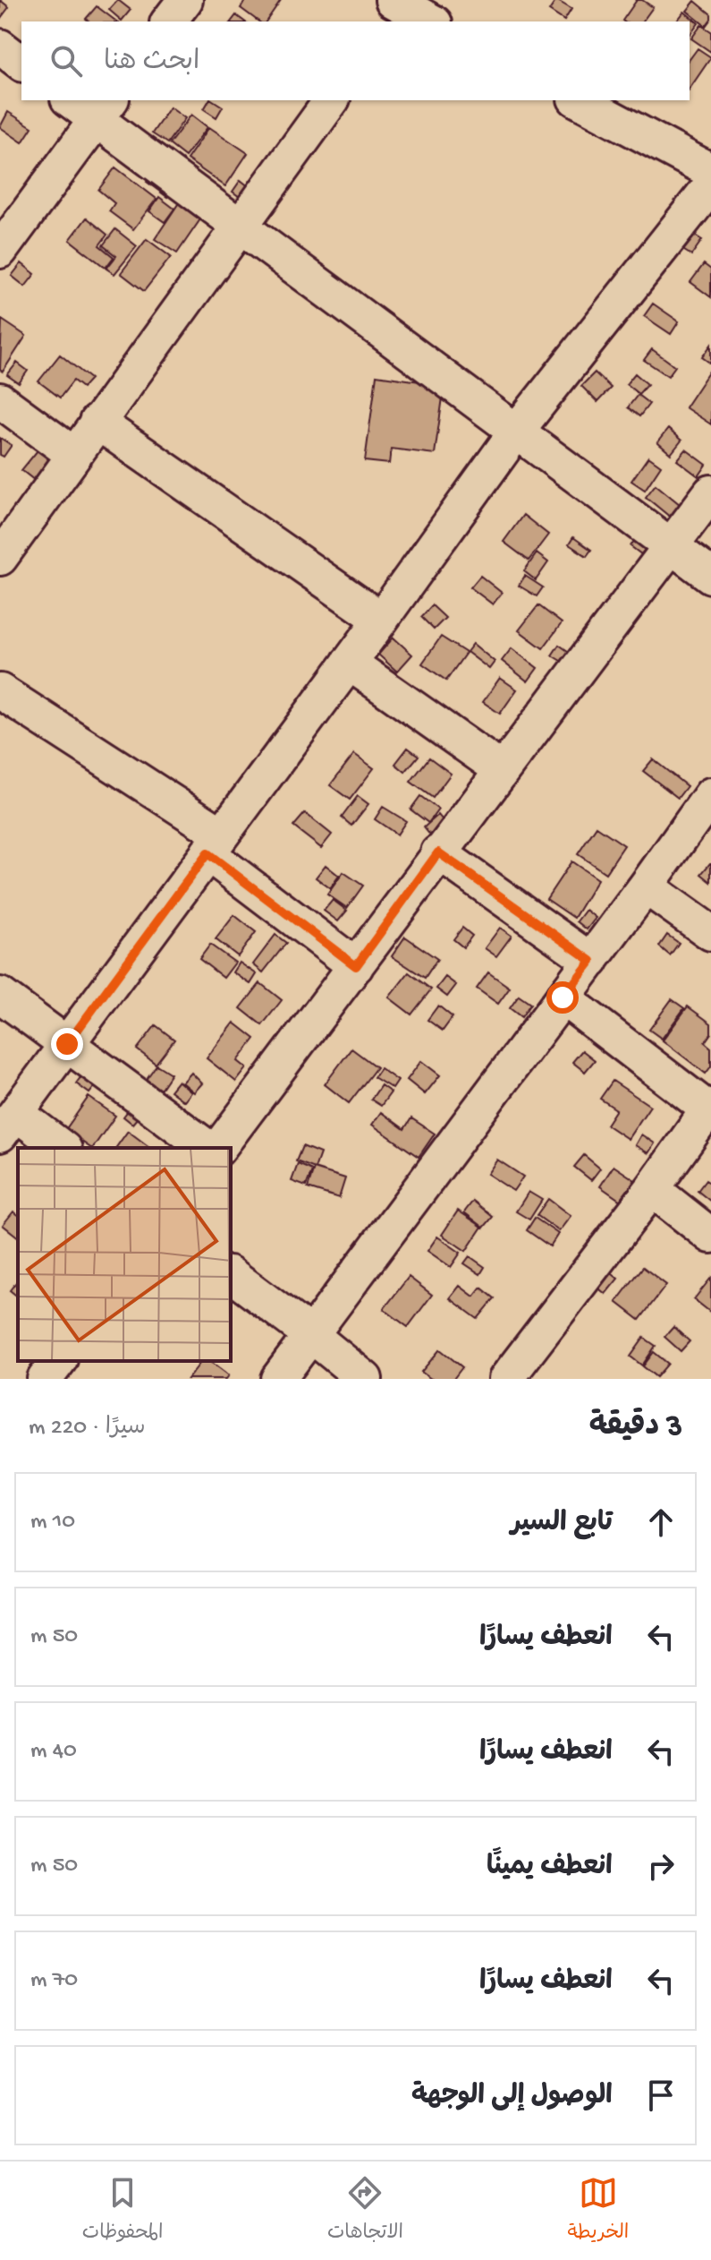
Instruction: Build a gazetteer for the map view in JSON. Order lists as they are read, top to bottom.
{
  "page": {
    "search": "ابحث هنا",
    "heading": ["3 دقيقة", "سيرًا · 220 m"],
    "list": [
      ["تابع السير", "10 m"],
      ["انعطف يسارًا", "50 m"],
      ["انعطف يسارًا", "40 m"],
      ["انعطف يمينًا", "50 m"],
      ["انعطف يسارًا", "70 m"],
      "الوصول إلى الوجهة"
    ],
    "nav": ["الخريطة", "الاتجاهات", "المحفوظات"]
  }
}
